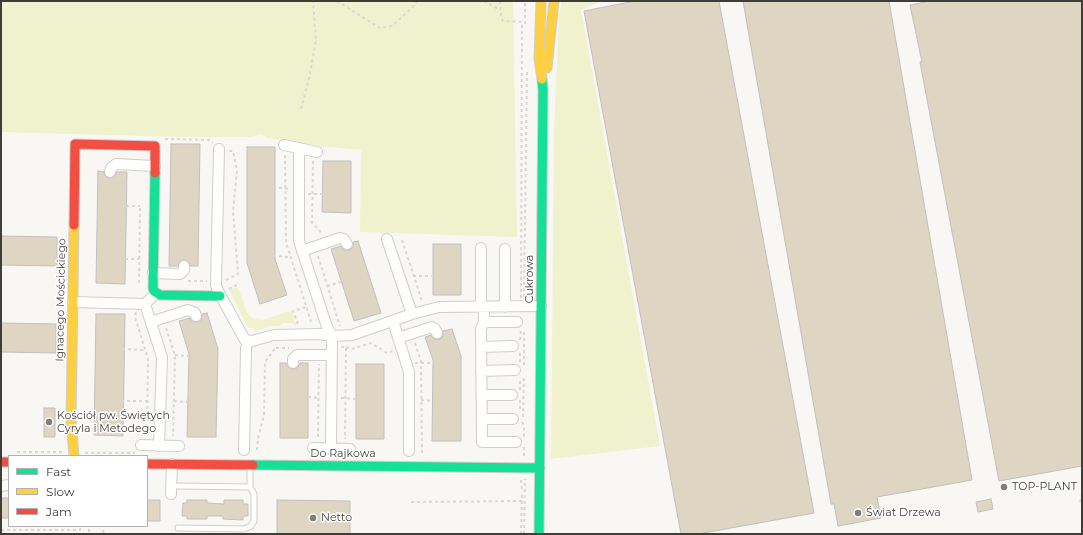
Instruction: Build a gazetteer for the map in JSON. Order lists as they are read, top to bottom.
{
  "streets": {
    "street": ["Cukrowa", "Ignacego Mościckiego", "Do Rajkowa"]
  },
  "crossings": [
    ["Cukrowa", "Do Rajkowa"]
  ],
  "places": [
    "Kościół pw. Świętych Cyryla i Metodego",
    "TOP-PLANT",
    "Świat Drzewa",
    "Netto"
  ],
  "legend": ["Fast", "Slow", "Jam"]
}
